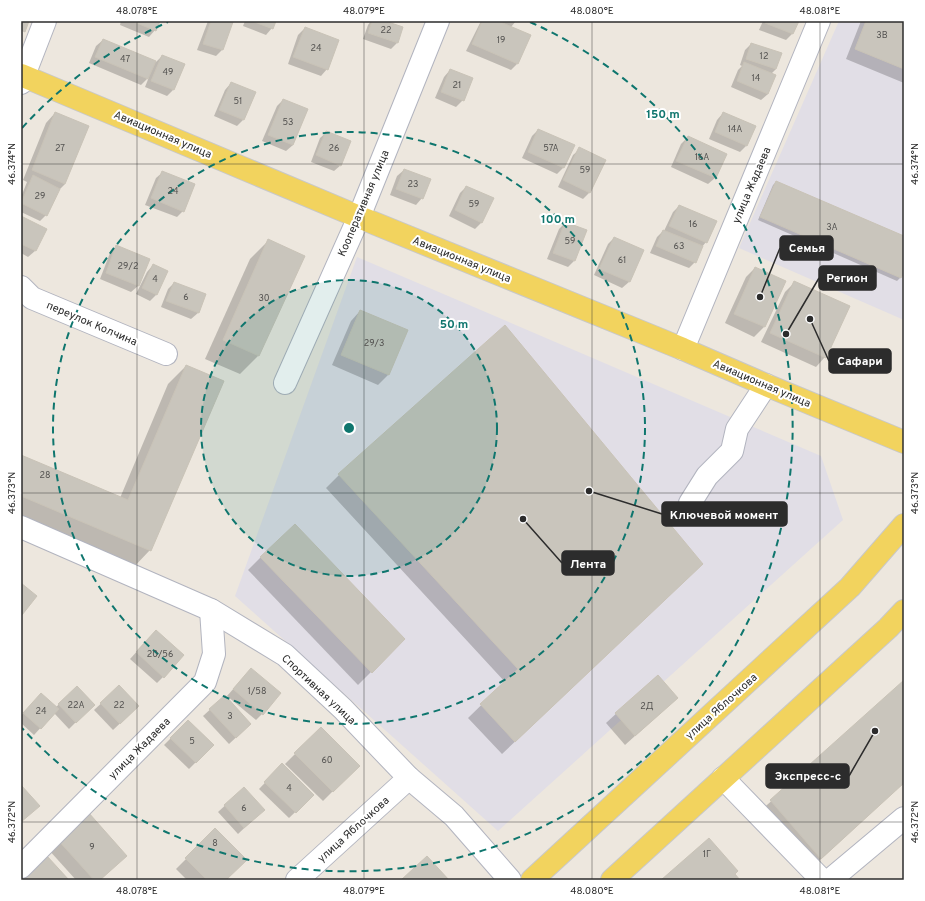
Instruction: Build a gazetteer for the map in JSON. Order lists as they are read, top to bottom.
{
  "streets": {
    "main road": ["Авиационная улица", "улица Яблочкова"],
    "street": [
      "улица Жадаева",
      "Кооперативная улица",
      "переулок Колчина",
      "Спортивная улица"
    ]
  },
  "crossings": [
    ["Авиационная улица", "улица Жадаева"],
    ["Авиационная улица", "Кооперативная улица"],
    ["улица Жадаева", "Спортивная улица"],
    ["Спортивная улица", "улица Яблочкова"]
  ],
  "places": [
    "Семья",
    "Сафари",
    "Регион",
    "Ключевой момент",
    "Лента",
    "Экспресс-с"
  ],
  "house_numbers": [
    "22",
    "3В",
    "19",
    "24",
    "12",
    "47",
    "49",
    "14",
    "21",
    "51",
    "53",
    "14А",
    "27",
    "26",
    "57А",
    "16А",
    "59",
    "23",
    "24",
    "29",
    "59",
    "16",
    "3А",
    "59",
    "63",
    "61",
    "29/2",
    "4",
    "6",
    "30",
    "29/3",
    "28",
    "20/56",
    "1/58",
    "22А",
    "22",
    "2Д",
    "24",
    "3",
    "5",
    "60",
    "4",
    "6",
    "8",
    "9",
    "1Г"
  ],
  "coordinates": [
    "48.078°E",
    "48.079°E",
    "48.080°E",
    "48.081°E",
    "46.374°N",
    "46.373°N",
    "46.372°N"
  ],
  "rings": ["150 m", "100 m", "50 m"]
}
